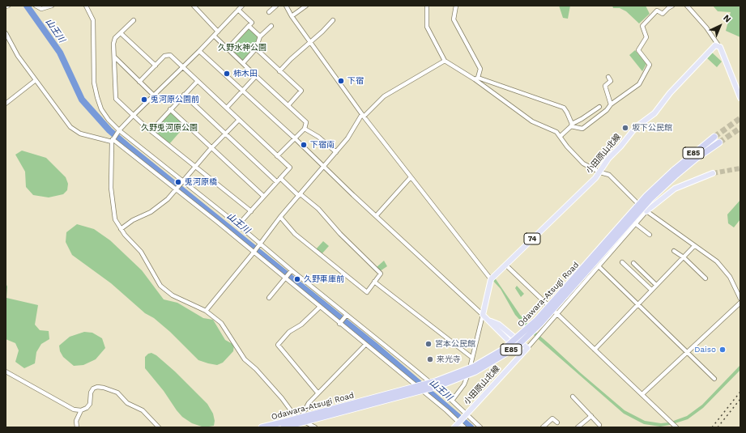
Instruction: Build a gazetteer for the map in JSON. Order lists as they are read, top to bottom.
{
  "streets": {
    "highway": ["E85", "Odawara-Atsugi Road"],
    "main road": ["小田原山北線", "74"]
  },
  "water": ["山王川"],
  "parks": ["久野水神公園", "久野兎河原公園"],
  "places": [
    "柿木田",
    "下宿",
    "兎河原公園前",
    "坂下公民館",
    "下宿南",
    "兎河原橋",
    "久野車庫前",
    "宮本公民館",
    "Daiso",
    "来光寺"
  ],
  "north": "top right"
}
